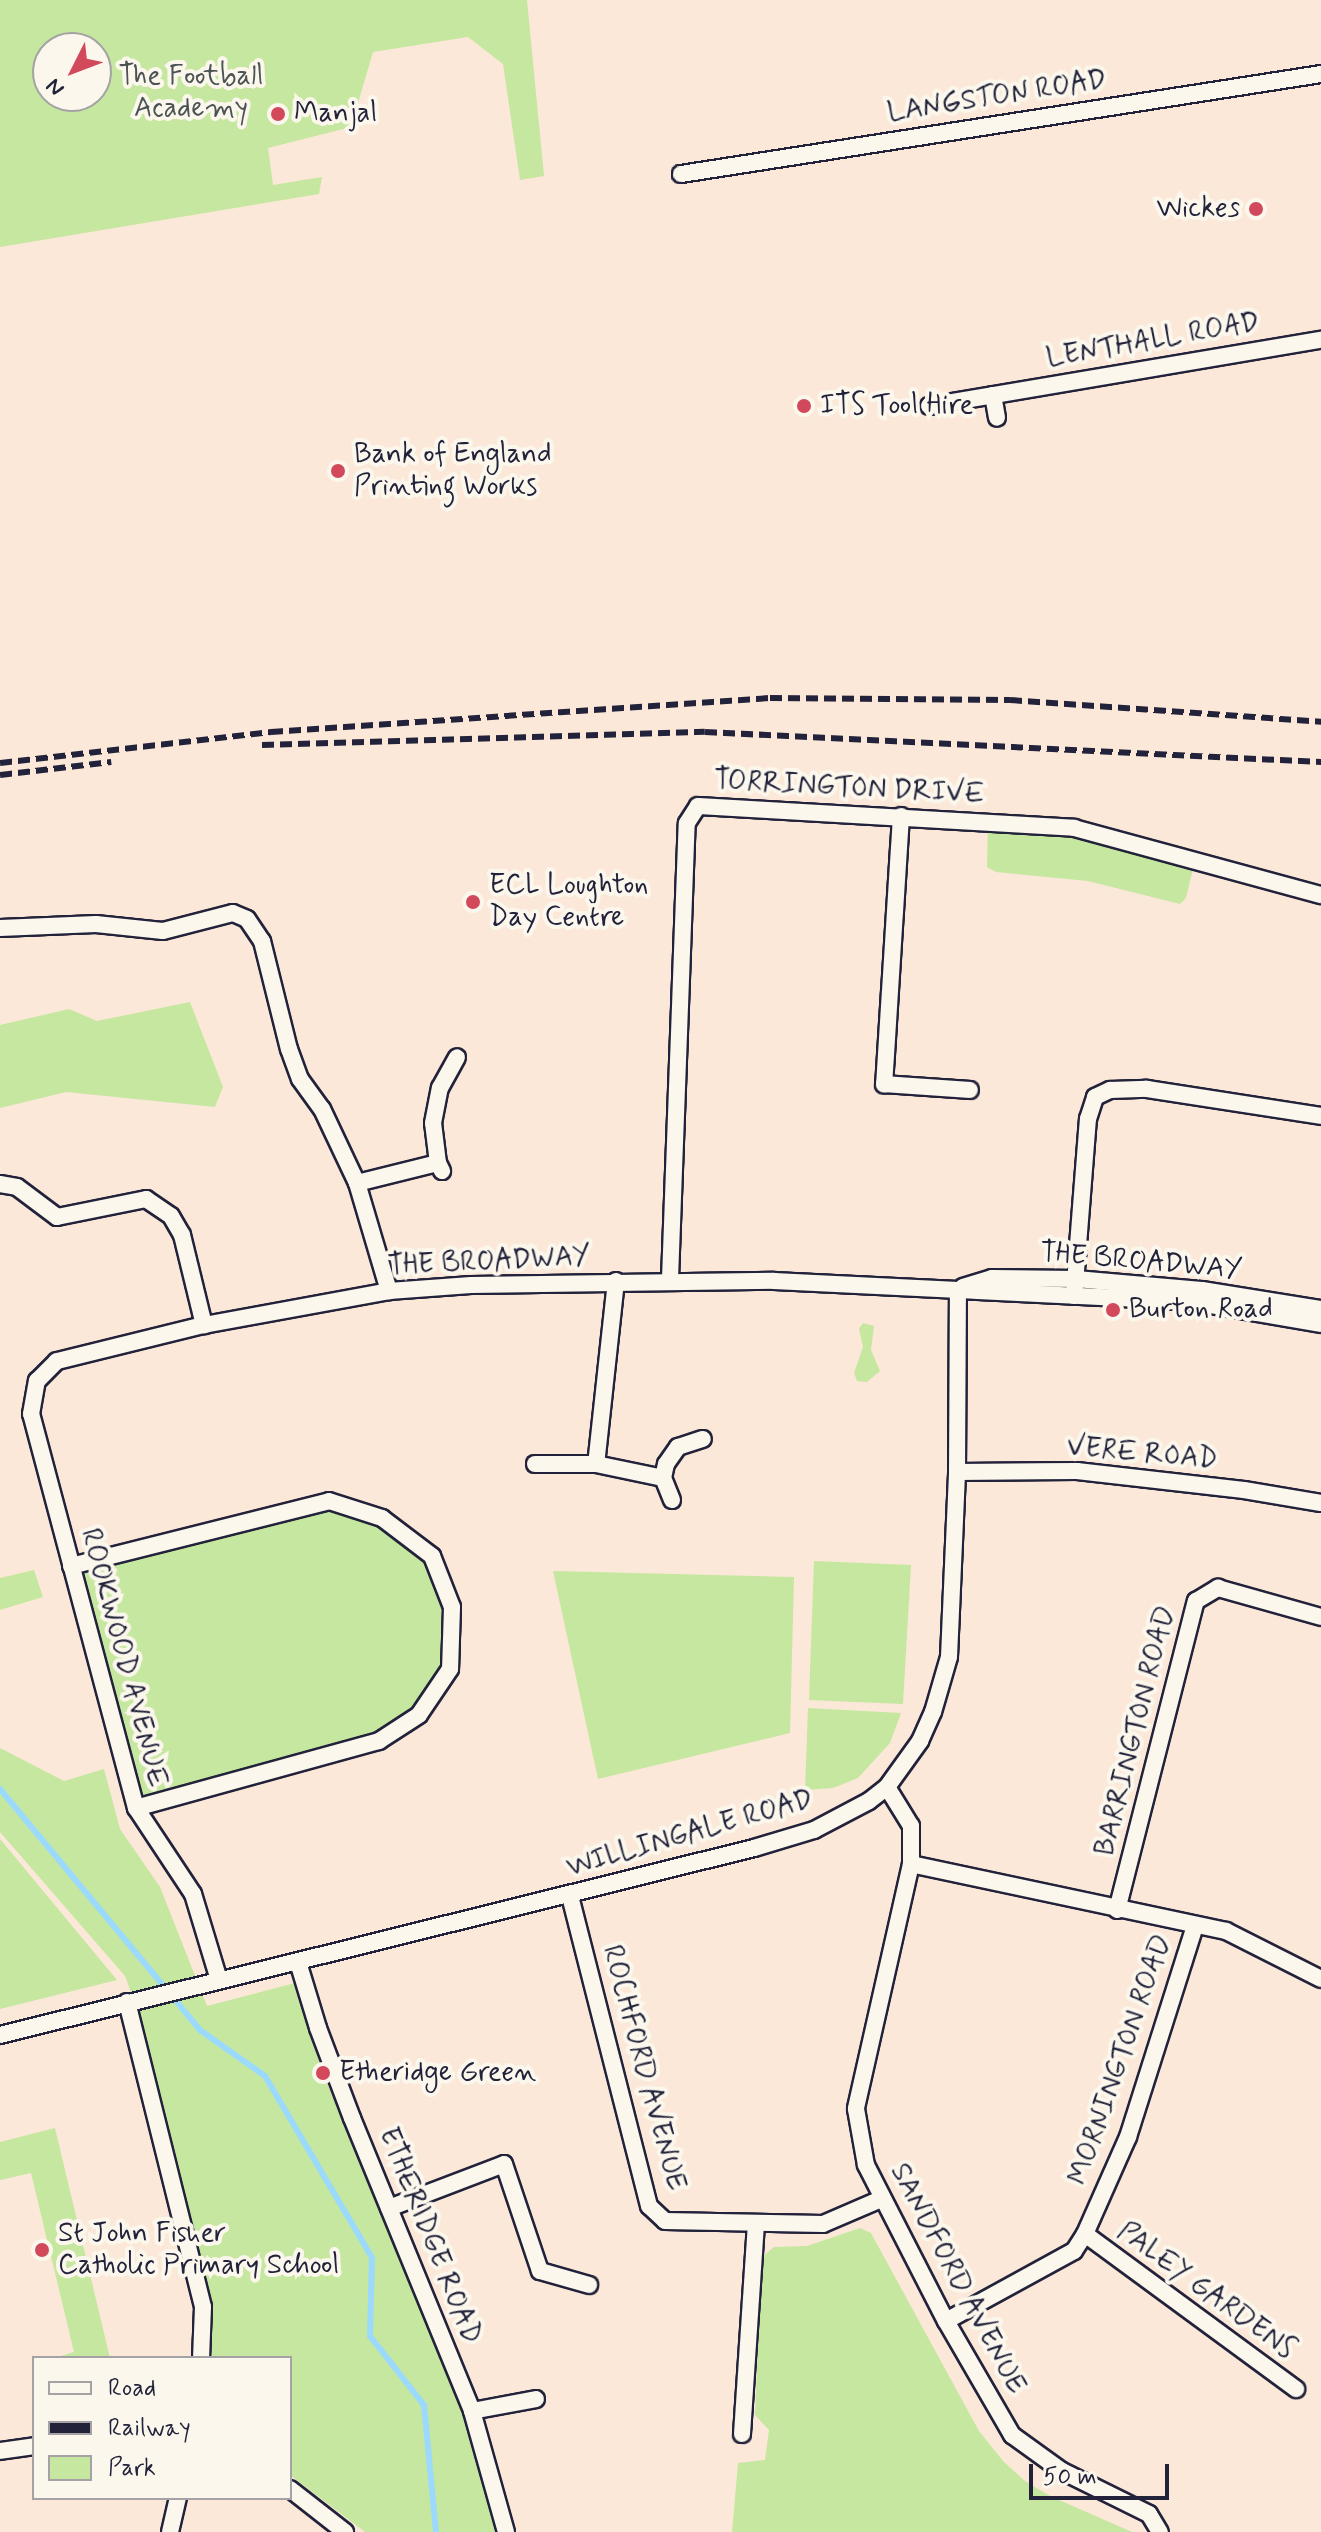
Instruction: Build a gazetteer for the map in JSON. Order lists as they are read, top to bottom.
{
  "streets": {
    "street": [
      "LANGSTON ROAD",
      "LENTHALL ROAD",
      "TORRINGTON DRIVE",
      "THE BROADWAY",
      "VERE ROAD",
      "ROOKWOOD AVENUE",
      "BARRINGTON ROAD",
      "WILLINGALE ROAD",
      "MORNINGTON ROAD",
      "ROCHFORD AVENUE",
      "ETHERIDGE ROAD",
      "SANDFORD AVENUE",
      "PALEY GARDENS"
    ]
  },
  "crossings": [
    ["TORRINGTON DRIVE", "THE BROADWAY"],
    ["THE BROADWAY", "ROOKWOOD AVENUE"],
    ["THE BROADWAY", "WILLINGALE ROAD"],
    ["VERE ROAD", "WILLINGALE ROAD"],
    ["ROOKWOOD AVENUE", "WILLINGALE ROAD"],
    ["WILLINGALE ROAD", "ROCHFORD AVENUE"],
    ["WILLINGALE ROAD", "ETHERIDGE ROAD"],
    ["WILLINGALE ROAD", "SANDFORD AVENUE"],
    ["MORNINGTON ROAD", "SANDFORD AVENUE"],
    ["MORNINGTON ROAD", "PALEY GARDENS"],
    ["ROCHFORD AVENUE", "SANDFORD AVENUE"]
  ],
  "parks": ["The Football Academy"],
  "places": [
    "Manjal",
    "Wickes",
    "ITS Tool Hire",
    "Bank of England Printing Works",
    "ECL Loughton Day Centre",
    "Burton Road",
    "Etheridge Green",
    "St John Fisher Catholic Primary School"
  ],
  "legend": ["Road", "Railway", "Park"],
  "scale_bar": "50 m",
  "north": "bottom left"
}
